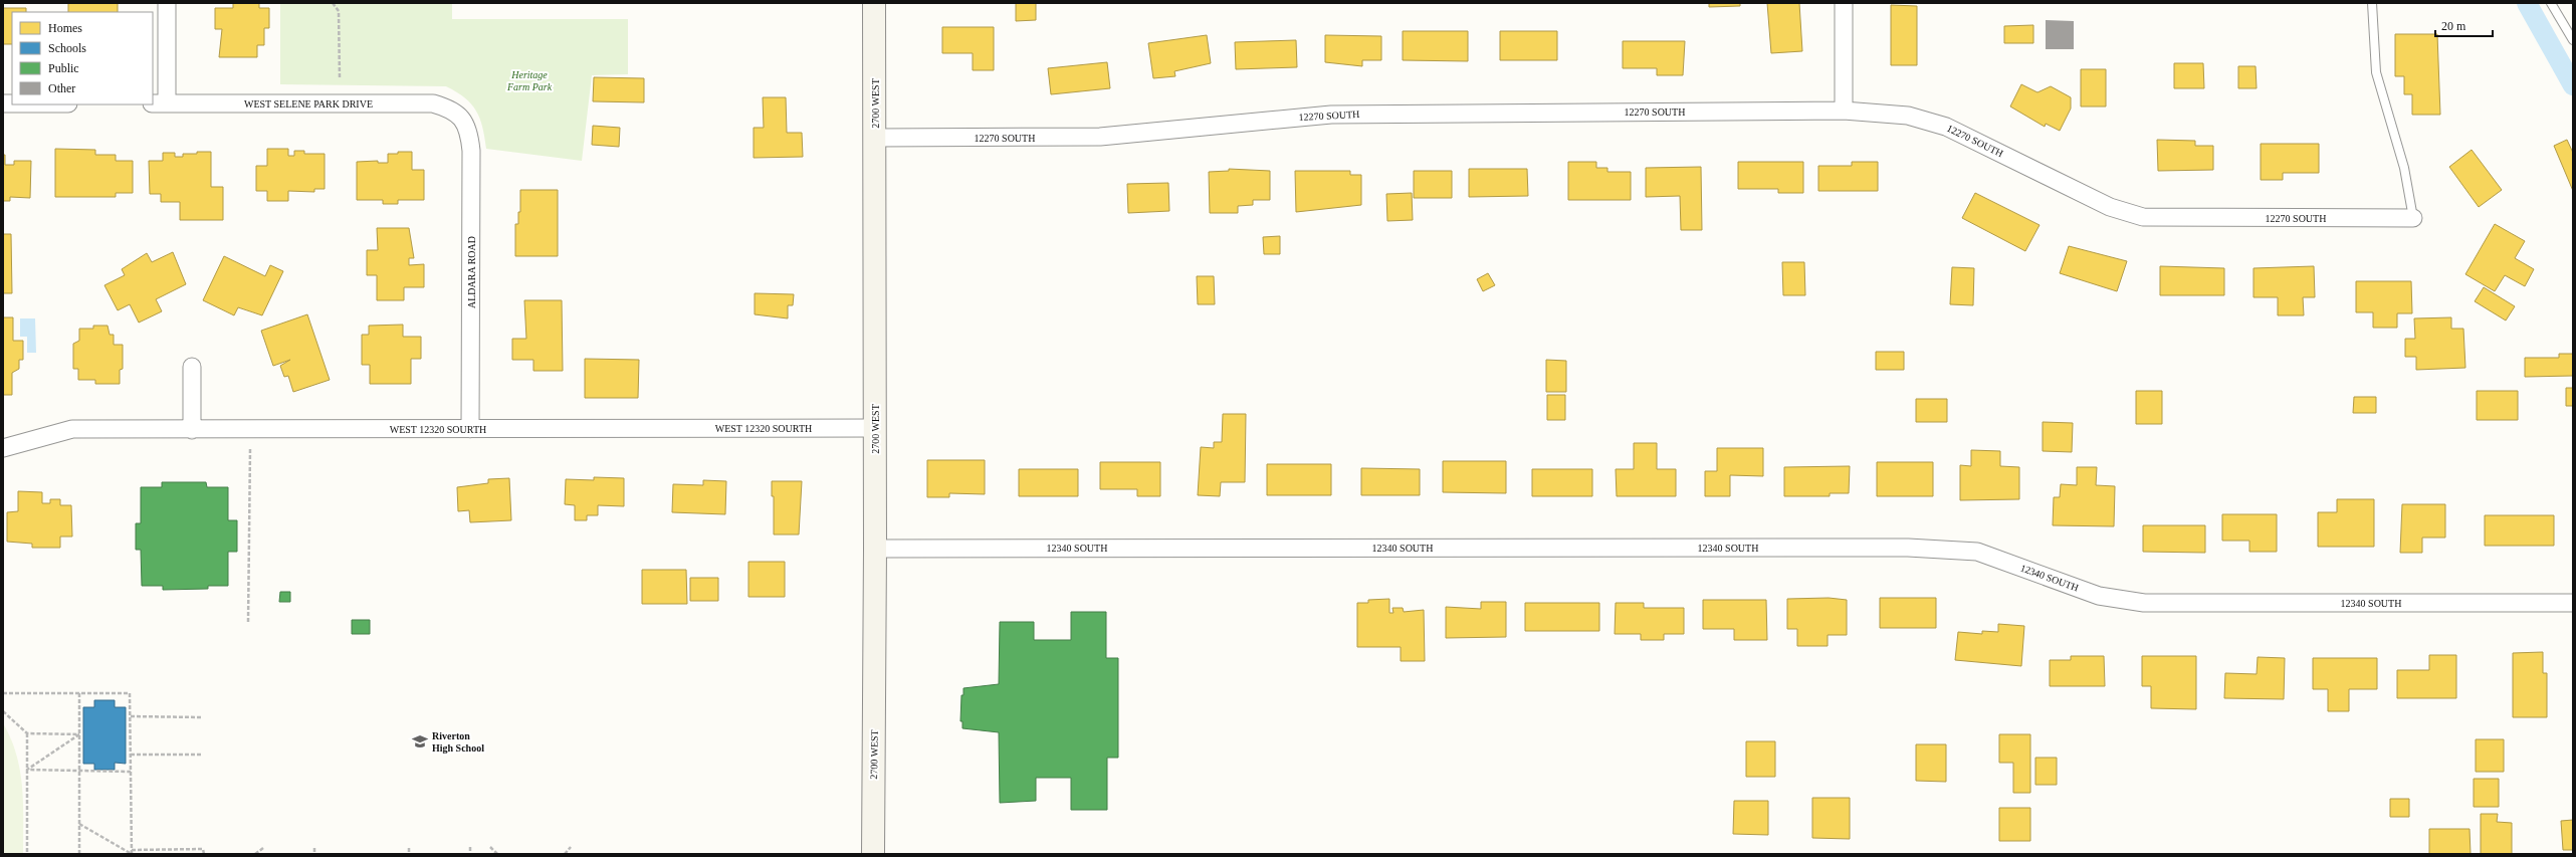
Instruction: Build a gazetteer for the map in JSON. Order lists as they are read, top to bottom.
{
  "streets": {
    "main road": ["2700 WEST"],
    "street": [
      "WEST SELENE PARK DRIVE",
      "12270 SOUTH",
      "ALDARA ROAD",
      "WEST 12320 SOURTH",
      "12340 SOUTH"
    ]
  },
  "crossings": [
    ["WEST SELENE PARK DRIVE", "ALDARA ROAD"],
    ["2700 WEST", "12270 SOUTH"],
    ["2700 WEST", "WEST 12320 SOURTH"],
    ["2700 WEST", "12340 SOUTH"],
    ["ALDARA ROAD", "WEST 12320 SOURTH"]
  ],
  "parks": ["Heritage Farm Park"],
  "places": {
    "school or university": ["Riverton High School"]
  },
  "legend": [
    "Homes",
    "Schools",
    "Public",
    "Other"
  ],
  "scale_bar": "20 m"
}
